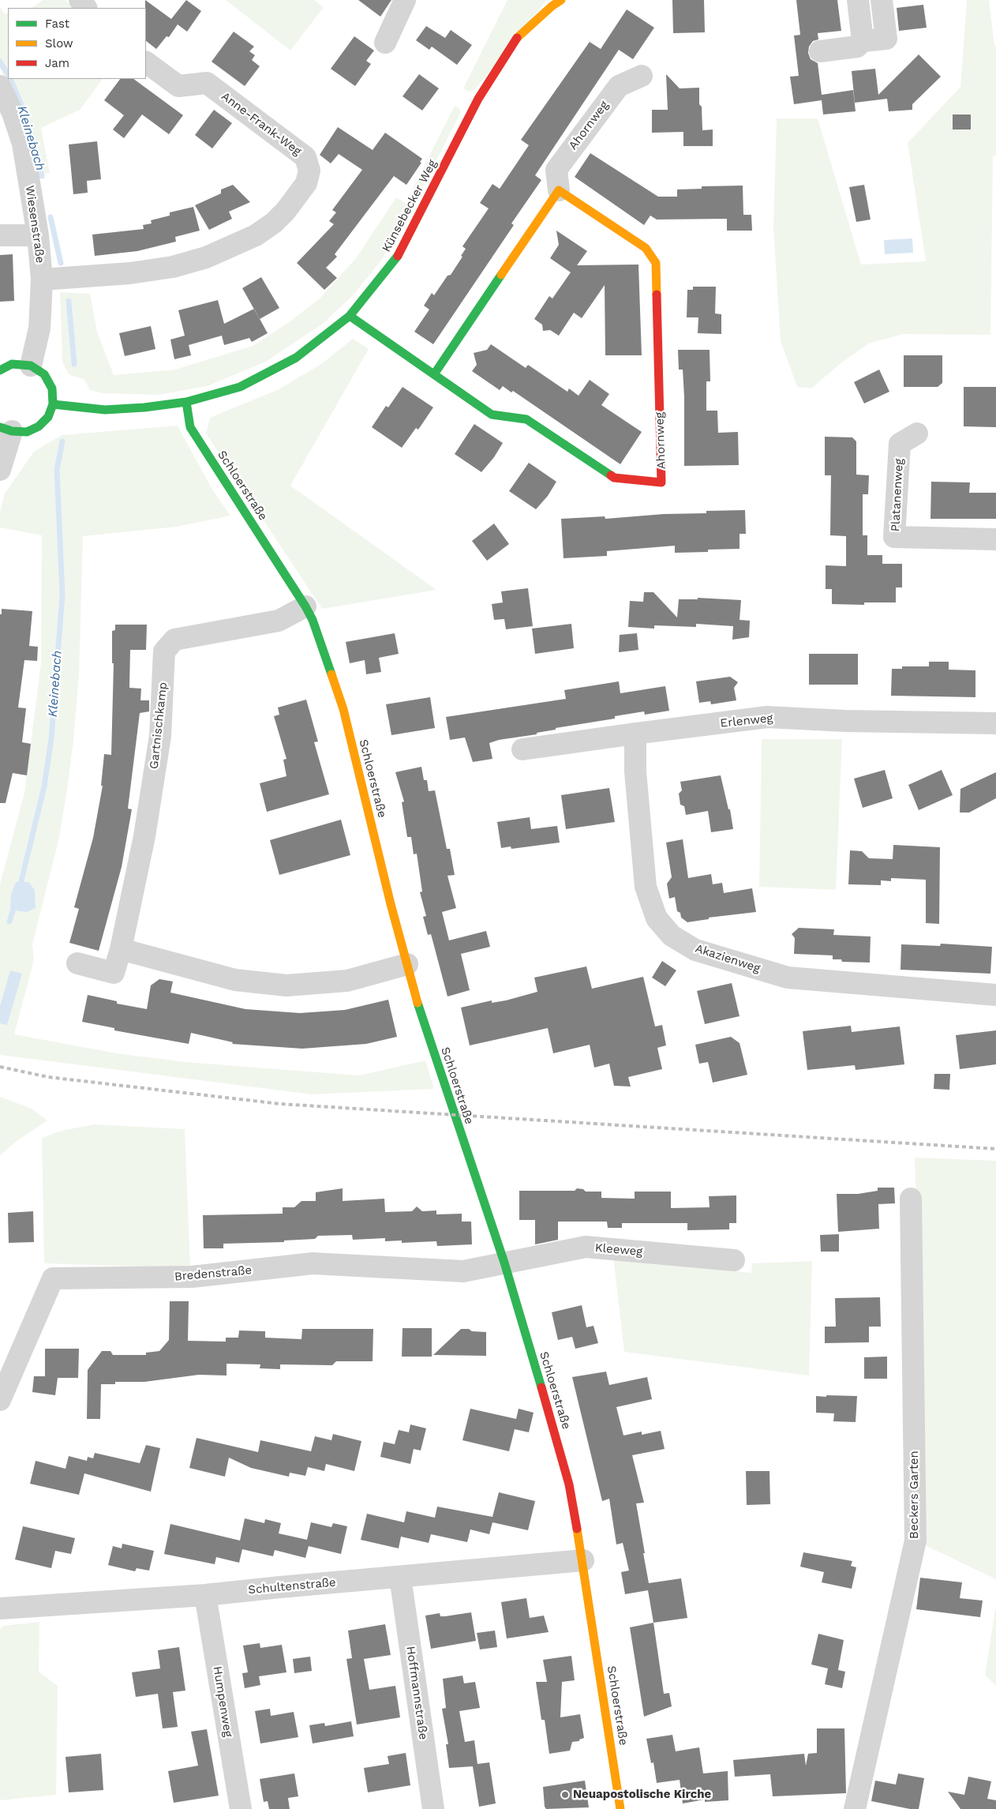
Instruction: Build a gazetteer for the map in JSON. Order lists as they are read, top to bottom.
{
  "streets": {
    "street": [
      "Anne-Frank-Weg",
      "Ahornweg",
      "Künsebecker Weg",
      "Wiesenstraße",
      "Schloerstraße",
      "Platanenweg",
      "Erlenweg",
      "Gartnischkamp",
      "Akazienweg",
      "Kleeweg",
      "Bredenstraße",
      "Beckers Garten",
      "Schultenstraße",
      "Hoffmannstraße",
      "Humpenweg"
    ]
  },
  "crossings": [
    ["Anne-Frank-Weg", "Wiesenstraße"],
    ["Ahornweg", "Künsebecker Weg"],
    ["Künsebecker Weg", "Schloerstraße"],
    ["Schloerstraße", "Gartnischkamp"],
    ["Schloerstraße", "Kleeweg"],
    ["Schloerstraße", "Bredenstraße"],
    ["Schloerstraße", "Schultenstraße"],
    ["Erlenweg", "Akazienweg"],
    ["Kleeweg", "Bredenstraße"],
    ["Schultenstraße", "Hoffmannstraße"],
    ["Schultenstraße", "Humpenweg"]
  ],
  "water": ["Kleinebach"],
  "places": ["Neuapostolische Kirche"],
  "legend": ["Fast", "Slow", "Jam"]
}
